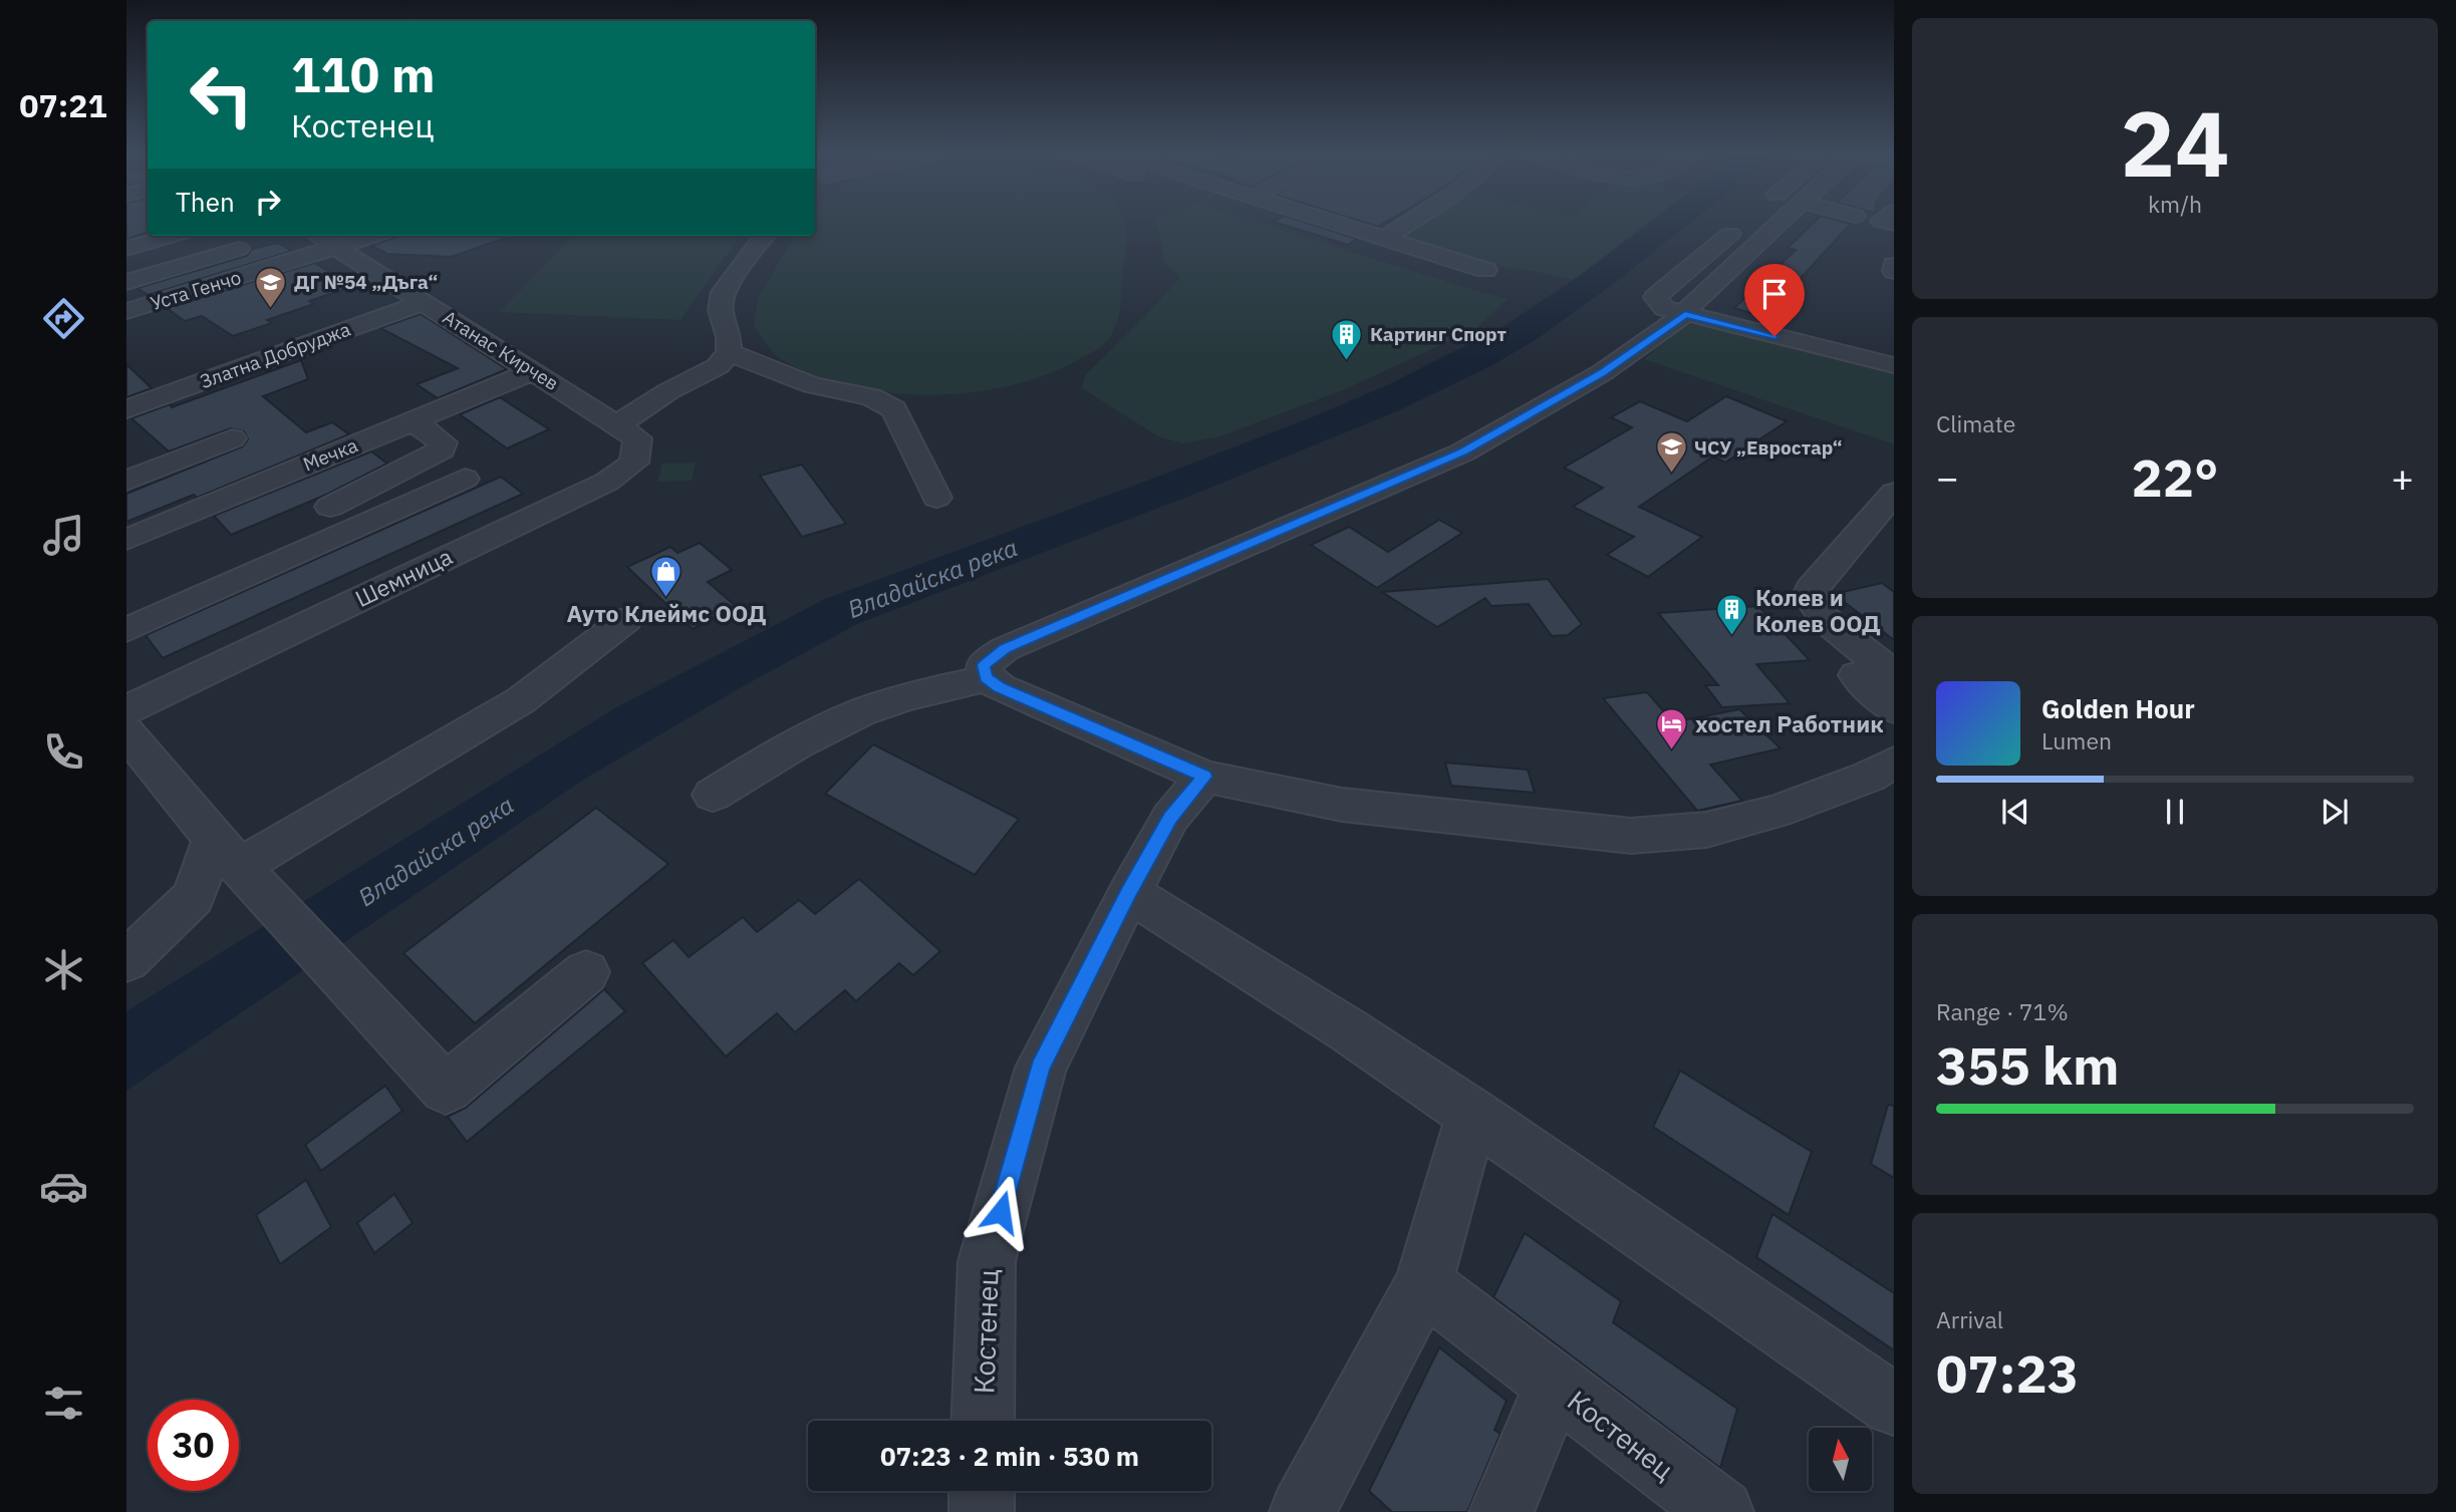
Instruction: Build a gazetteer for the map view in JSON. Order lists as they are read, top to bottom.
{
  "streets": {
    "street": [
      "Уста Генчо",
      "Атанас Кирчев",
      "Златна Добруджа",
      "Мечка",
      "Шемница",
      "Костенец"
    ]
  },
  "crossings": [
    ["Уста Генчо", "Атанас Кирчев"],
    ["Атанас Кирчев", "Златна Добруджа"],
    ["Атанас Кирчев", "Мечка"],
    ["Атанас Кирчев", "Шемница"]
  ],
  "water": ["Владайска река"],
  "places": {
    "school or university": ["ДГ №54 „Дъга“", "ЧСУ „Евростар“"],
    "building": ["Картинг Спорт", "Колев и Колев ООД"],
    "shop": ["Ауто Клеймс ООД"],
    "hotel": ["хостел Работник"]
  },
  "north": "top",
  "page": {
    "tabs": "07:21",
    "tile": [
      ["24", "km/h"],
      "Climate",
      ["Range · 71%", "355 km"],
      ["Arrival", "07:23"]
    ],
    "turn": ["110 m", "Костенец"],
    "then": "Then",
    "heat": ["−", "22°", "+"],
    "song": ["Golden Hour", "Lumen"],
    "limit": "30",
    "trip": "07:23 · 2 min · 530 m"
  }
}
